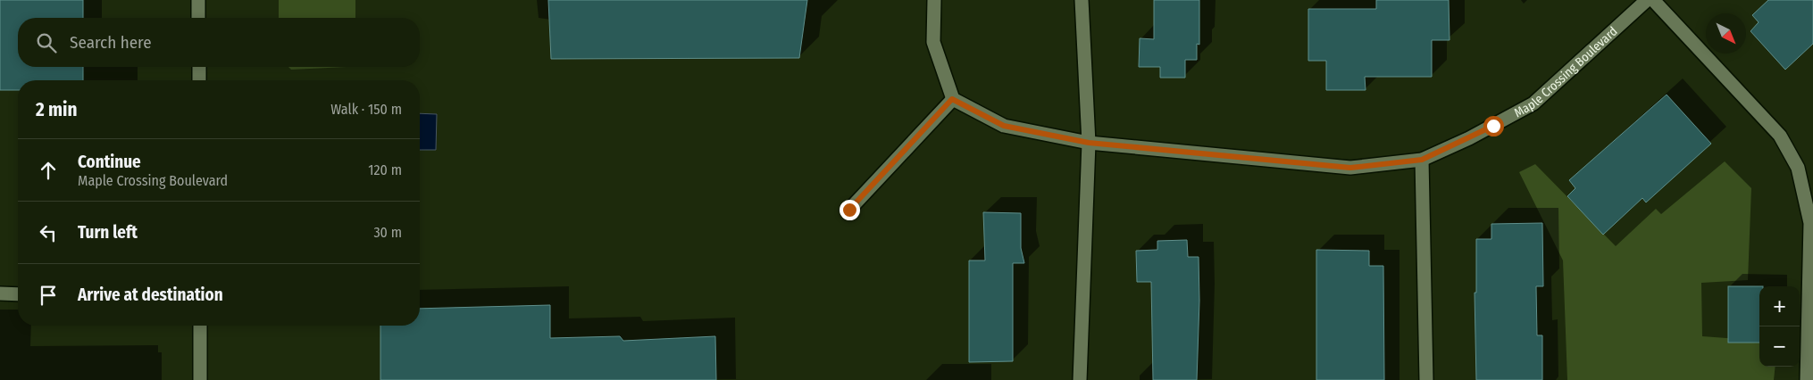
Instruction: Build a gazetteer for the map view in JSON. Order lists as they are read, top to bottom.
{
  "streets": {
    "street": ["Maple Crossing Boulevard"]
  },
  "north": "bottom right",
  "page": {
    "search": "Search here",
    "heading": ["2 min", "Walk · 150 m"],
    "list": [
      ["Continue", "Maple Crossing Boulevard", "120 m"],
      ["Turn left", "30 m"],
      "Arrive at destination"
    ],
    "map_buttons": ["+", "−"]
  }
}
